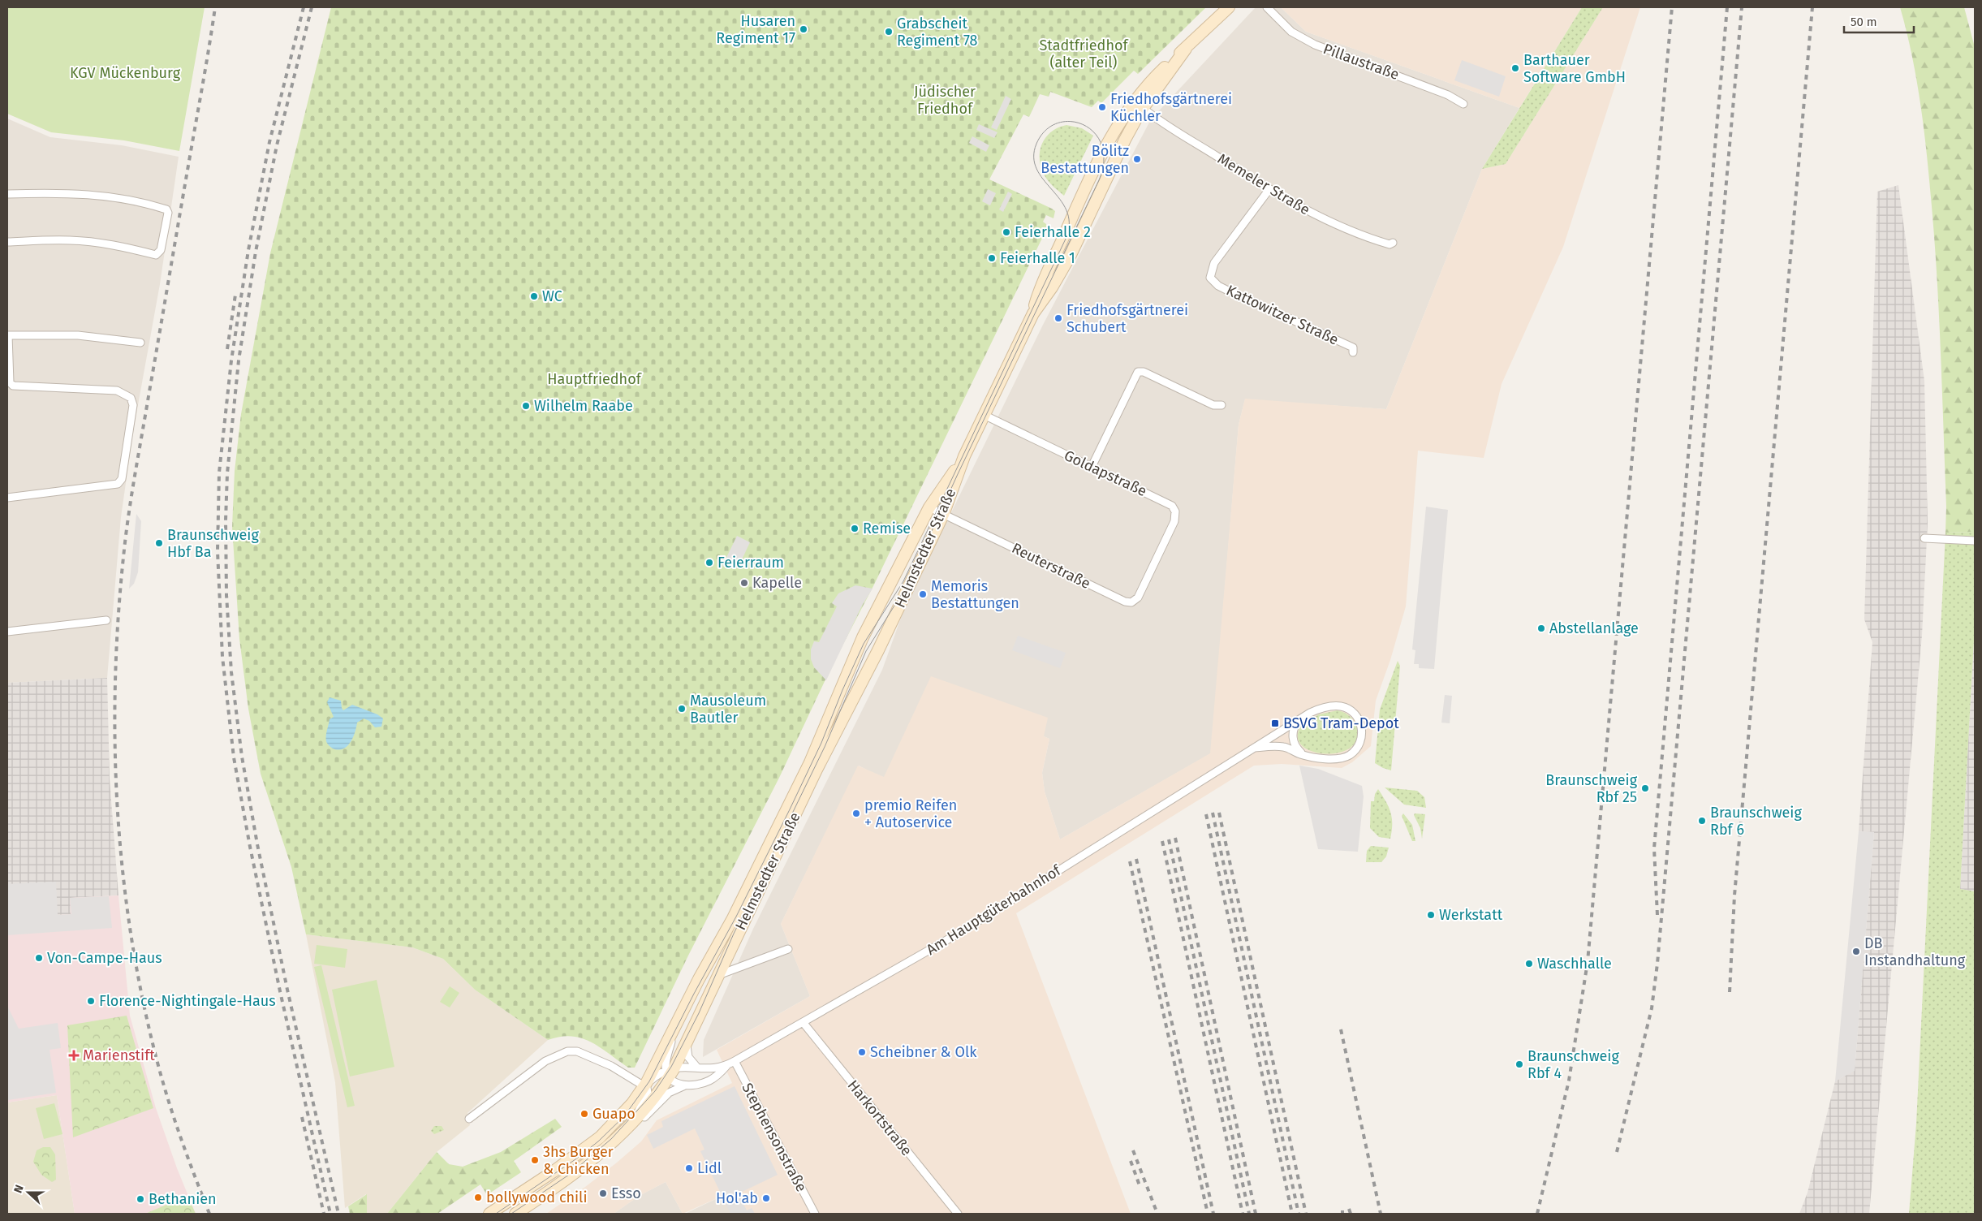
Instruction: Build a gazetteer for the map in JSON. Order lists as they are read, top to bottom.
{
  "streets": {
    "main road": ["Helmstedter Straße"],
    "street": [
      "Pillaustraße",
      "Memeler Straße",
      "Kattowitzer Straße",
      "Goldapstraße",
      "Reuterstraße",
      "Am Hauptgüterbahnhof",
      "Harkortstraße",
      "Stephensonstraße"
    ]
  },
  "crossings": [
    ["Memeler Straße", "Kattowitzer Straße"],
    ["Memeler Straße", "Helmstedter Straße"],
    ["Goldapstraße", "Helmstedter Straße"],
    ["Goldapstraße", "Reuterstraße"],
    ["Helmstedter Straße", "Reuterstraße"],
    ["Helmstedter Straße", "Am Hauptgüterbahnhof"],
    ["Am Hauptgüterbahnhof", "Harkortstraße"],
    ["Am Hauptgüterbahnhof", "Stephensonstraße"]
  ],
  "parks": [
    "Stadtfriedhof (alter Teil)",
    "KGV Mückenburg",
    "Jüdischer Friedhof",
    "Hauptfriedhof"
  ],
  "places": {
    "other": [
      "Husaren Regiment 17",
      "Grabscheit Regiment 78",
      "Barthauer Software GmbH",
      "Friedhofsgärtnerei Küchler",
      "Bölitz Bestattungen",
      "Feierhalle 2",
      "Feierhalle 1",
      "WC",
      "Friedhofsgärtnerei Schubert",
      "Wilhelm Raabe",
      "Remise",
      "Braunschweig Hbf Ba",
      "Feierraum",
      "Kapelle",
      "Memoris Bestattungen",
      "Abstellanlage",
      "Mausoleum Bautler",
      "Braunschweig Rbf 25",
      "premio Reifen + Autoservice",
      "Braunschweig Rbf 6",
      "Werkstatt",
      "DB Instandhaltung",
      "Von-Campe-Haus",
      "Waschhalle",
      "Florence-Nightingale-Haus",
      "Scheibner & Olk",
      "Braunschweig Rbf 4",
      "Guapo",
      "3hs Burger & Chicken",
      "Lidl",
      "Esso",
      "bollywood chili",
      "Hol'ab",
      "Bethanien"
    ],
    "transit": ["BSVG Tram-Depot"],
    "health": ["Marienstift"]
  },
  "scale_bar": "50 m",
  "north": "left"
}
